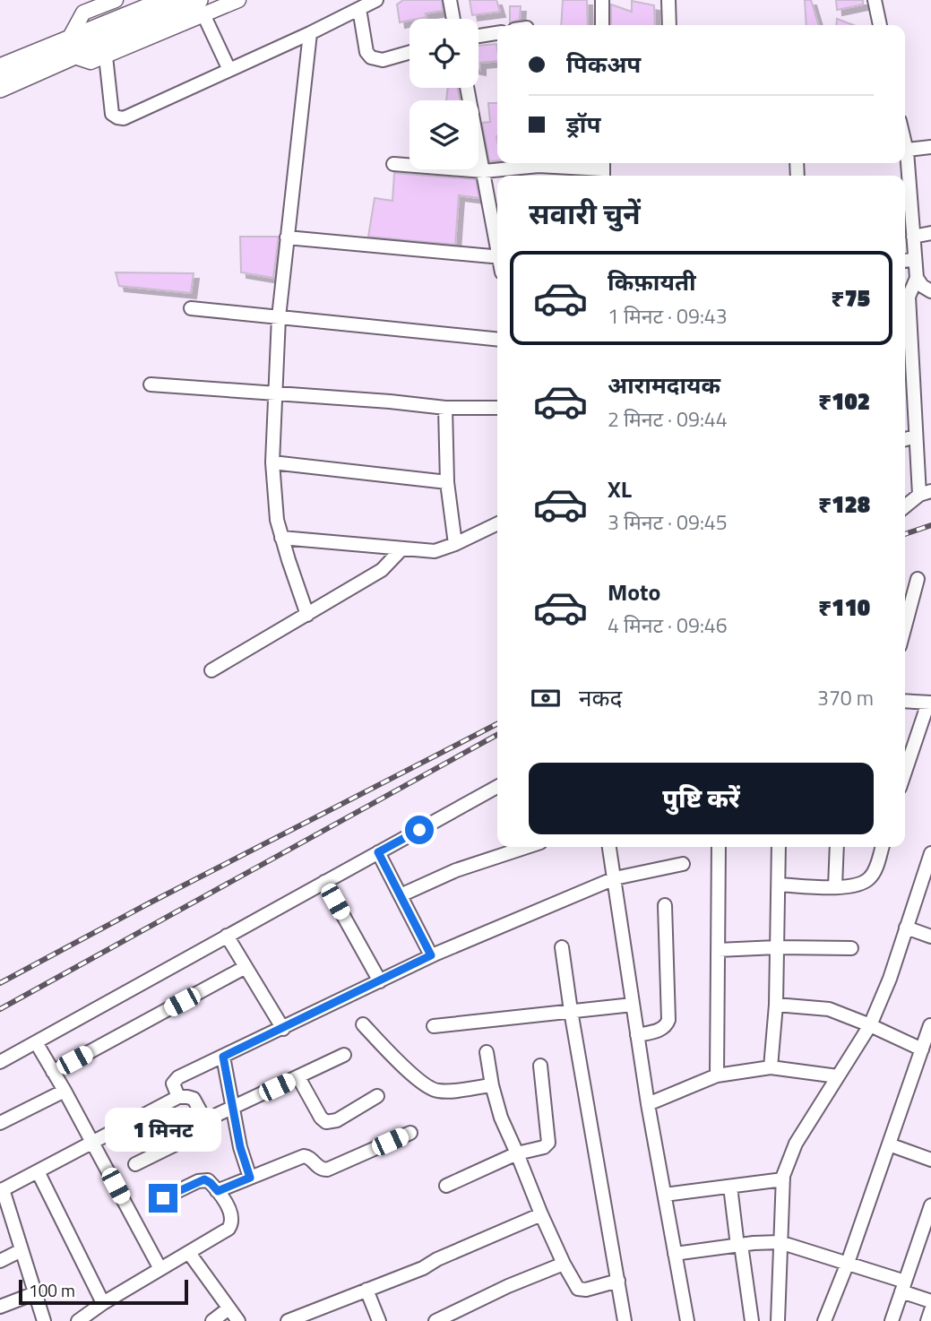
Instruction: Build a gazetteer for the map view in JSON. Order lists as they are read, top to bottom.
{
  "scale_bar": "100 m",
  "page": {
    "banner": ["पिकअप", "ड्रॉप"],
    "heading": "सवारी चुनें",
    "list": [
      {
        "name": "किफ़ायती",
        "note": "1 मिनट · 09:43",
        "value": "₹75"
      },
      {
        "name": "आरामदायक",
        "note": "2 मिनट · 09:44",
        "value": "₹102"
      },
      {
        "name": "XL",
        "note": "3 मिनट · 09:45",
        "value": "₹128"
      },
      {
        "name": "Moto",
        "note": "4 मिनट · 09:46",
        "value": "₹110"
      }
    ],
    "pay": ["नकद", "370 m"],
    "buttons": "पुष्टि करें",
    "bubble": "1 मिनट",
    "scale": "100 m"
  }
}
